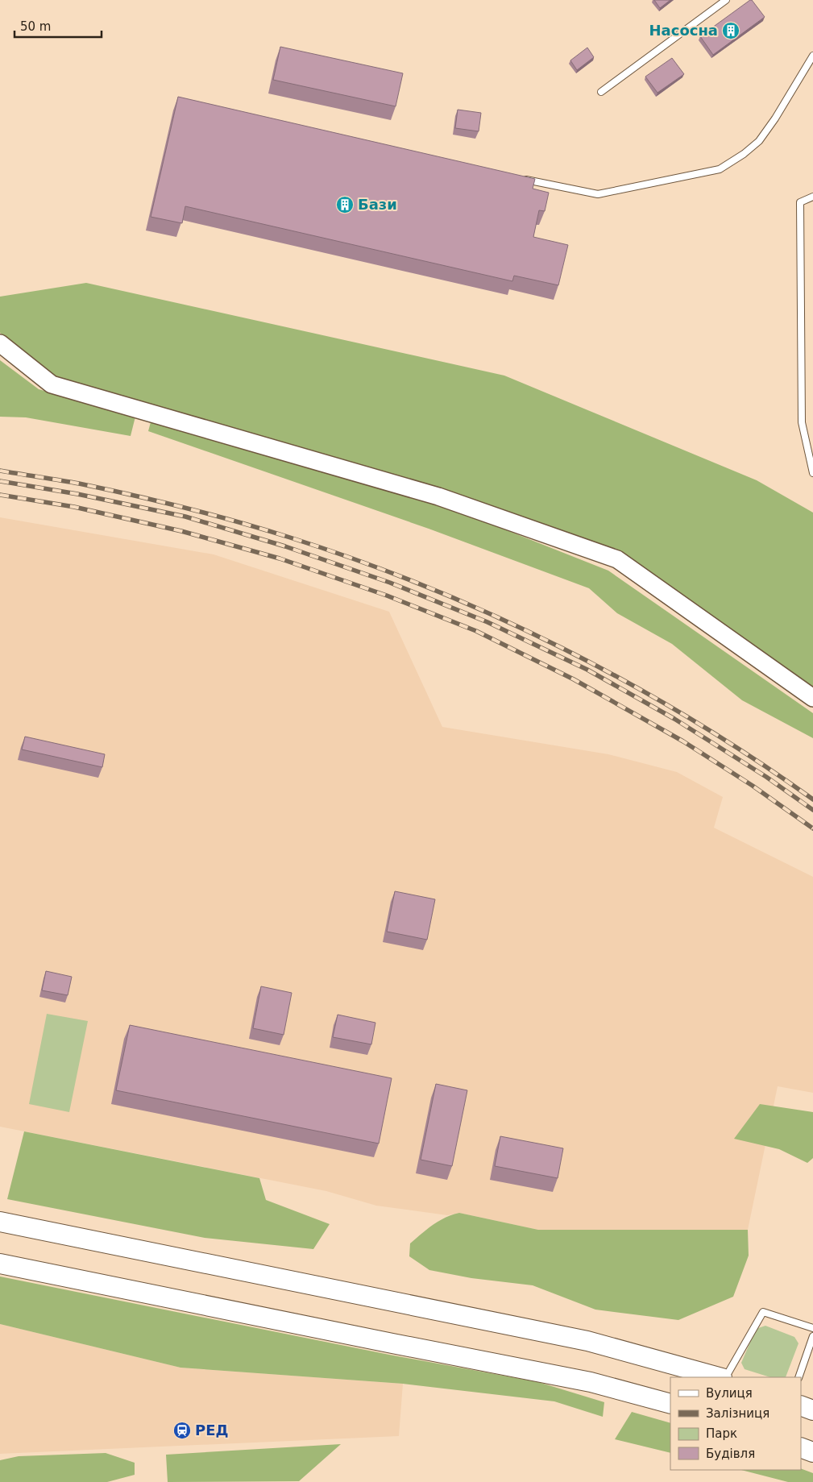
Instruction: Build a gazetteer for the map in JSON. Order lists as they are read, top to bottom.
{
  "places": {
    "building": ["Насосна", "Бази"],
    "station": ["РЕД"]
  },
  "legend": [
    "Вулиця",
    "Залізниця",
    "Парк",
    "Будівля"
  ],
  "scale_bar": "50 m"
}
